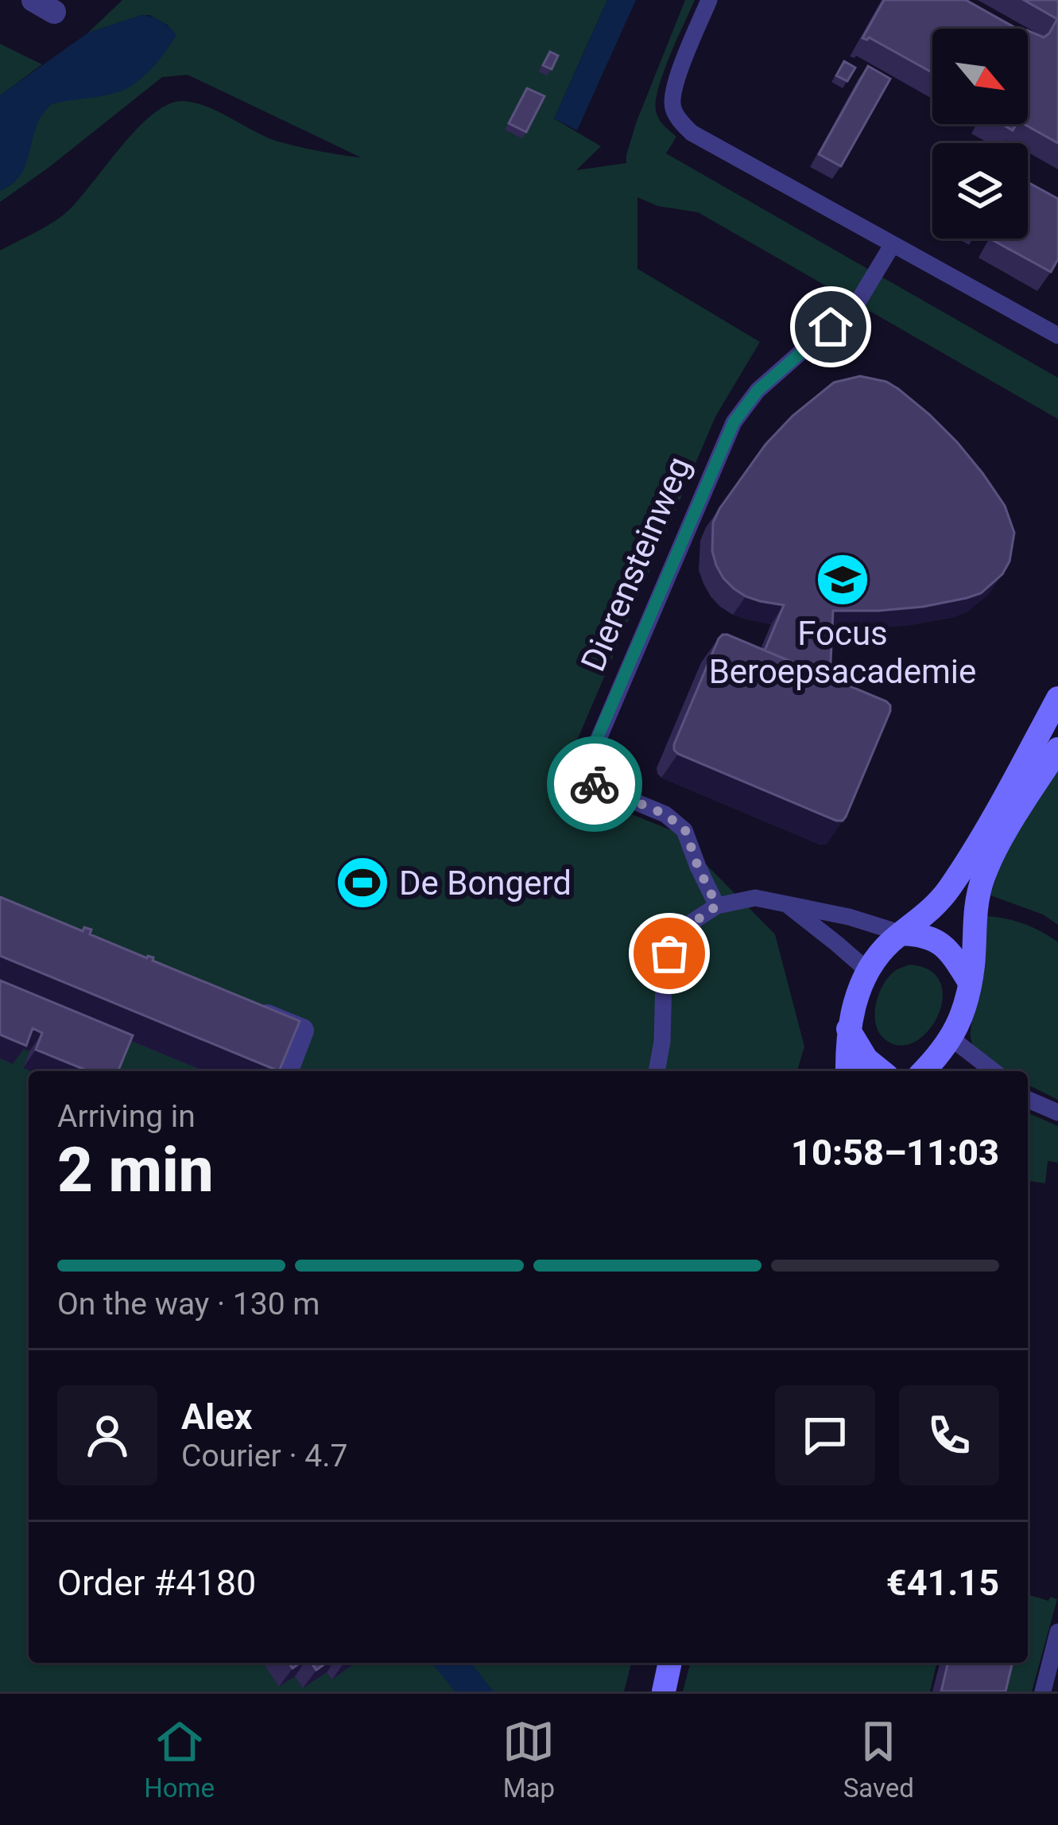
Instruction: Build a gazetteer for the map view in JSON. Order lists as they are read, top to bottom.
{
  "streets": {
    "lane": ["Dierensteinweg"]
  },
  "places": {
    "school or university": ["Focus Beroepsacademie"],
    "sports": ["De Bongerd"]
  },
  "north": "bottom right",
  "page": {
    "heading": ["2 min", "Arriving in", "10:58–11:03"],
    "panel": [
      "Alex",
      "Courier · 4.7",
      "Order #4180",
      "€41.15"
    ],
    "bar": "On the way · 130 m",
    "tabs": ["Home", "Map", "Saved"]
  }
}
